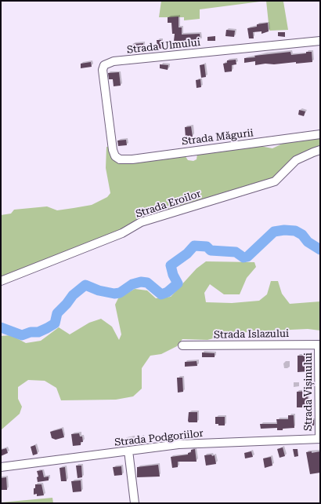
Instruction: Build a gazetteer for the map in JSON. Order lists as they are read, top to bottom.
{
  "streets": {
    "street": [
      "Strada Ulmului",
      "Strada Măgurii",
      "Strada Eroilor",
      "Strada Islazului",
      "Strada Vișinului",
      "Strada Podgoriilor"
    ]
  },
  "crossings": [
    ["Strada Ulmului", "Strada Măgurii"],
    ["Strada Islazului", "Strada Vișinului"],
    ["Strada Vișinului", "Strada Podgoriilor"]
  ]
}
